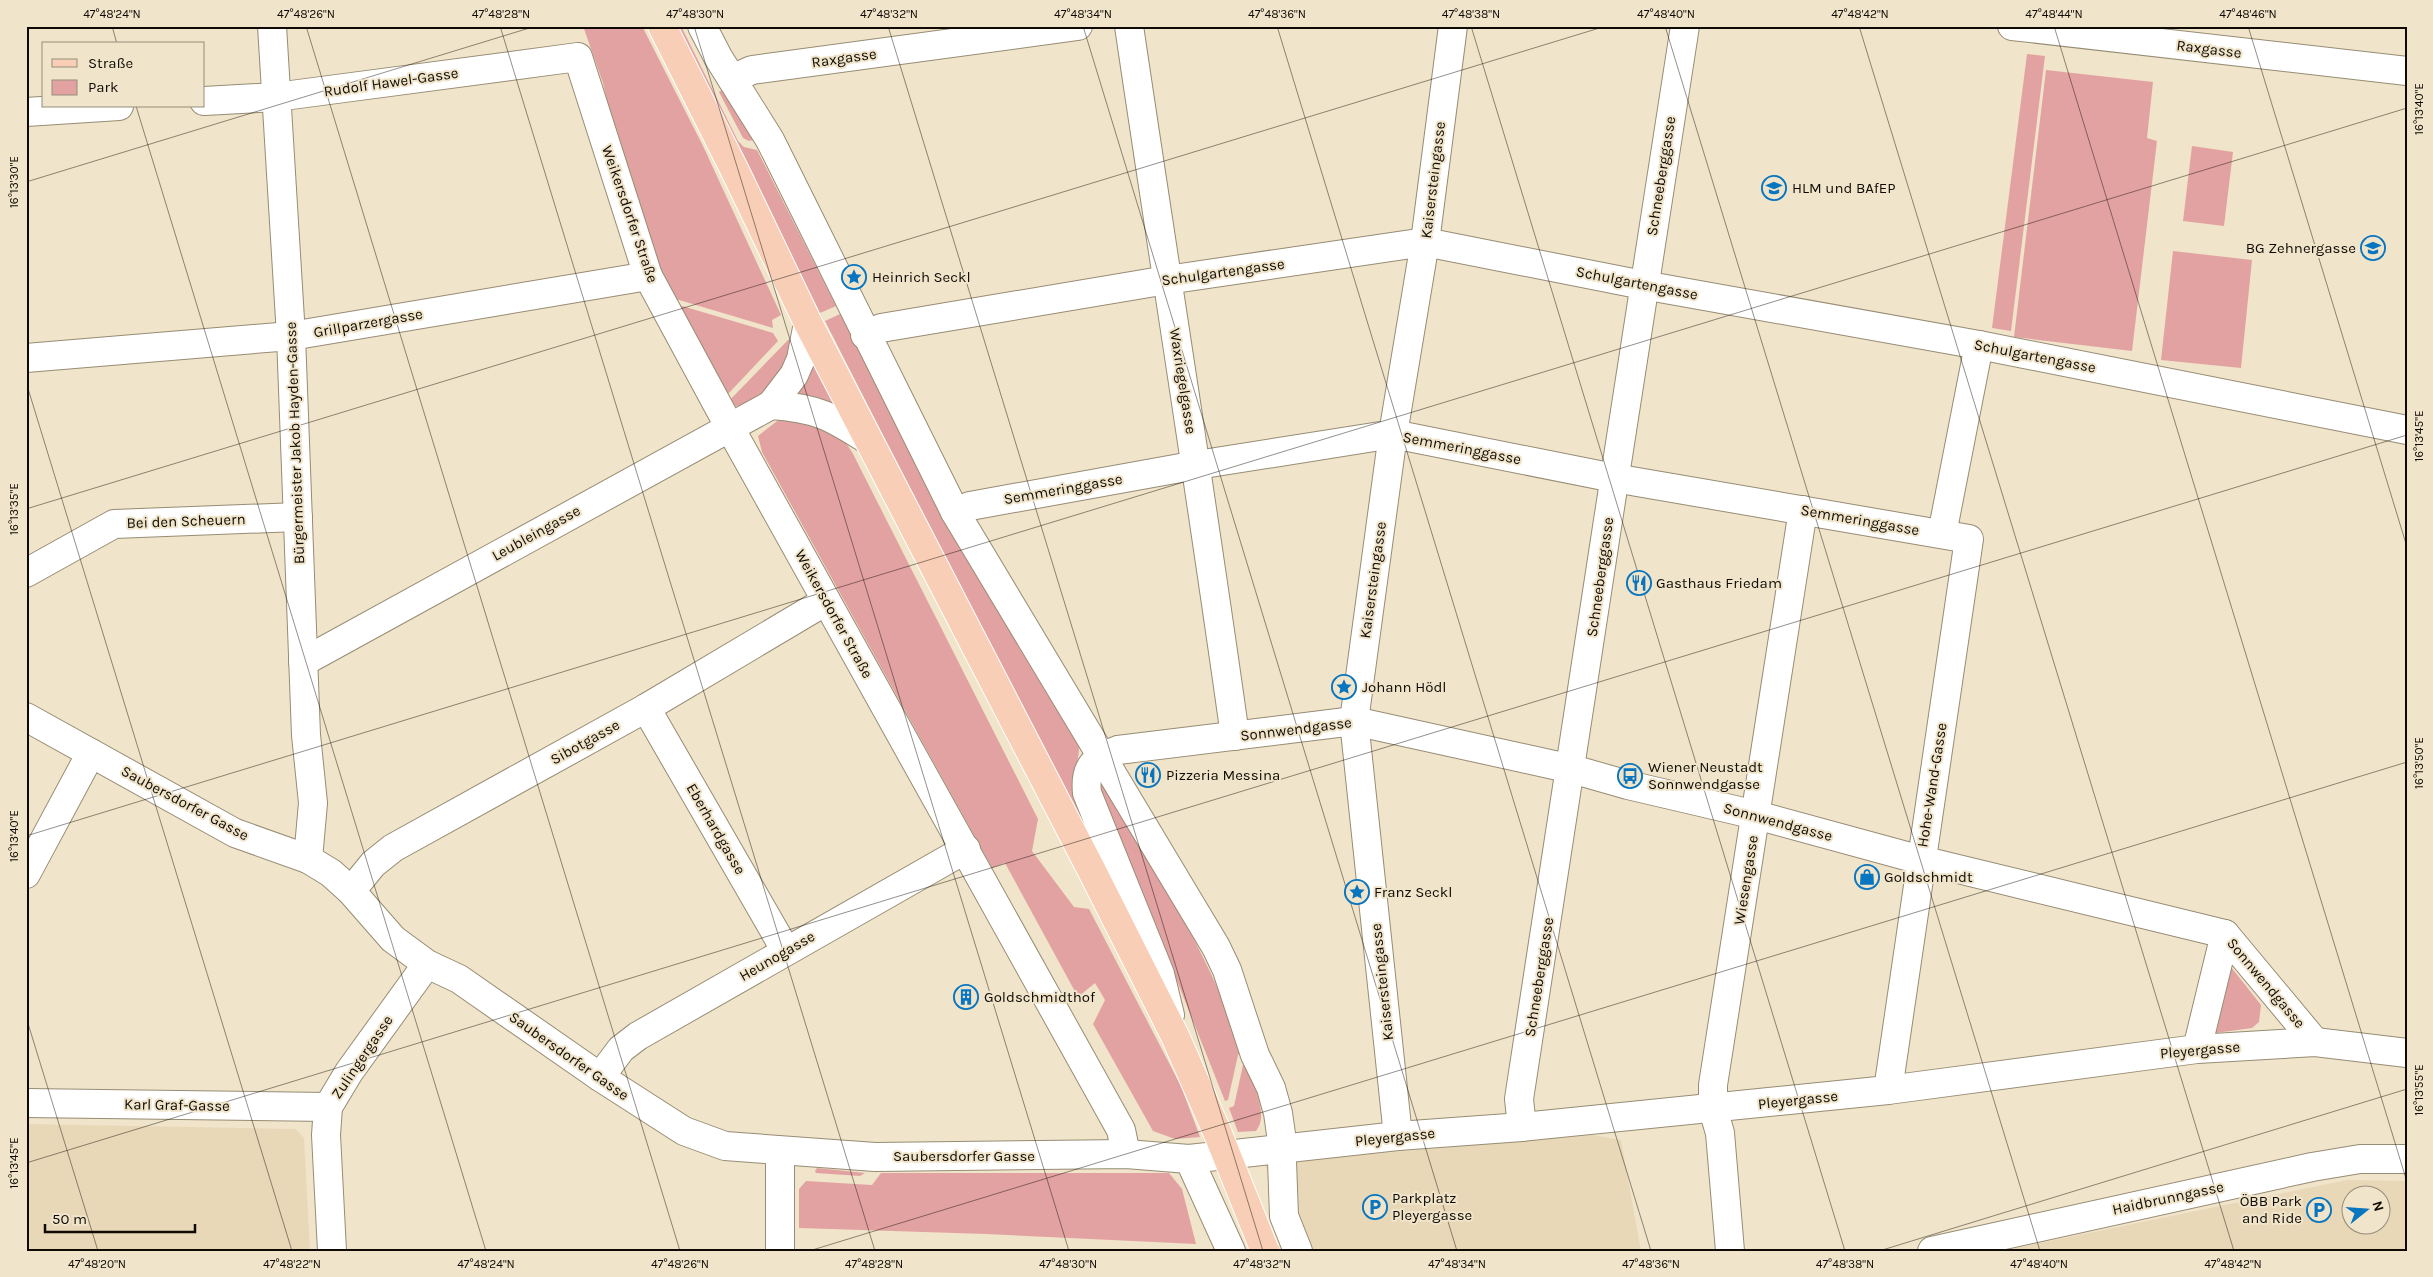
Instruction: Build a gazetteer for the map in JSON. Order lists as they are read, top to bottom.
{
  "streets": {
    "street": [
      "Raxgasse",
      "Rudolf Hawel-Gasse",
      "Schneeberggasse",
      "Kaisersteingasse",
      "Weikersdorfer Straße",
      "Schulgartengasse",
      "Grillparzergasse",
      "Waxriegelgasse",
      "Bürgermeister Jakob Hayden-Gasse",
      "Semmeringgasse",
      "Bei den Scheuern",
      "Leubleingasse",
      "Sonnwendgasse",
      "Sibotgasse",
      "Hohe-Wand-Gasse",
      "Saubersdorfer Gasse",
      "Eberhardgasse",
      "Wiesengasse",
      "Heunogasse",
      "Pleyergasse",
      "Zulingergasse",
      "Karl Graf-Gasse",
      "Haidbrunngasse"
    ]
  },
  "crossings": [
    ["Rudolf Hawel-Gasse", "Weikersdorfer Straße"],
    ["Rudolf Hawel-Gasse", "Bürgermeister Jakob Hayden-Gasse"],
    ["Schneeberggasse", "Schulgartengasse"],
    ["Schneeberggasse", "Semmeringgasse"],
    ["Schneeberggasse", "Sonnwendgasse"],
    ["Schneeberggasse", "Pleyergasse"],
    ["Kaisersteingasse", "Schulgartengasse"],
    ["Kaisersteingasse", "Semmeringgasse"],
    ["Kaisersteingasse", "Sonnwendgasse"],
    ["Kaisersteingasse", "Pleyergasse"],
    ["Weikersdorfer Straße", "Grillparzergasse"],
    ["Weikersdorfer Straße", "Leubleingasse"],
    ["Weikersdorfer Straße", "Sibotgasse"],
    ["Weikersdorfer Straße", "Saubersdorfer Gasse"],
    ["Weikersdorfer Straße", "Heunogasse"],
    ["Schulgartengasse", "Waxriegelgasse"],
    ["Grillparzergasse", "Bürgermeister Jakob Hayden-Gasse"],
    ["Waxriegelgasse", "Semmeringgasse"],
    ["Waxriegelgasse", "Sonnwendgasse"],
    ["Bürgermeister Jakob Hayden-Gasse", "Bei den Scheuern"],
    ["Bürgermeister Jakob Hayden-Gasse", "Leubleingasse"],
    ["Bürgermeister Jakob Hayden-Gasse", "Saubersdorfer Gasse"],
    ["Semmeringgasse", "Hohe-Wand-Gasse"],
    ["Semmeringgasse", "Wiesengasse"],
    ["Sonnwendgasse", "Hohe-Wand-Gasse"],
    ["Sonnwendgasse", "Wiesengasse"],
    ["Sonnwendgasse", "Pleyergasse"],
    ["Sibotgasse", "Saubersdorfer Gasse"],
    ["Sibotgasse", "Eberhardgasse"],
    ["Hohe-Wand-Gasse", "Pleyergasse"],
    ["Saubersdorfer Gasse", "Heunogasse"],
    ["Saubersdorfer Gasse", "Pleyergasse"],
    ["Saubersdorfer Gasse", "Zulingergasse"],
    ["Eberhardgasse", "Heunogasse"],
    ["Wiesengasse", "Pleyergasse"],
    ["Zulingergasse", "Karl Graf-Gasse"]
  ],
  "places": {
    "school or university": ["HLM und BAfEP", "BG Zehnergasse"],
    "place": ["Heinrich Seckl", "Johann Hödl", "Franz Seckl"],
    "restaurant": ["Gasthaus Friedam", "Pizzeria Messina"],
    "bus stop": ["Wiener Neustadt Sonnwendgasse"],
    "shop": ["Goldschmidt"],
    "building": ["Goldschmidthof"],
    "parking": ["Parkplatz Pleyergasse", "ÖBB Park and Ride"]
  },
  "legend": ["Straße", "Park"],
  "scale_bar": "50 m",
  "north": "right",
  "coordinates": [
    "47°48'24\"N",
    "47°48'26\"N",
    "47°48'28\"N",
    "47°48'30\"N",
    "47°48'32\"N",
    "47°48'34\"N",
    "47°48'36\"N",
    "47°48'38\"N",
    "47°48'40\"N",
    "47°48'42\"N",
    "47°48'44\"N",
    "47°48'46\"N",
    "16°13'40\"E",
    "16°13'30\"E",
    "16°13'45\"E",
    "16°13'35\"E",
    "16°13'50\"E",
    "16°13'55\"E",
    "47°48'20\"N",
    "47°48'22\"N"
  ]
}
